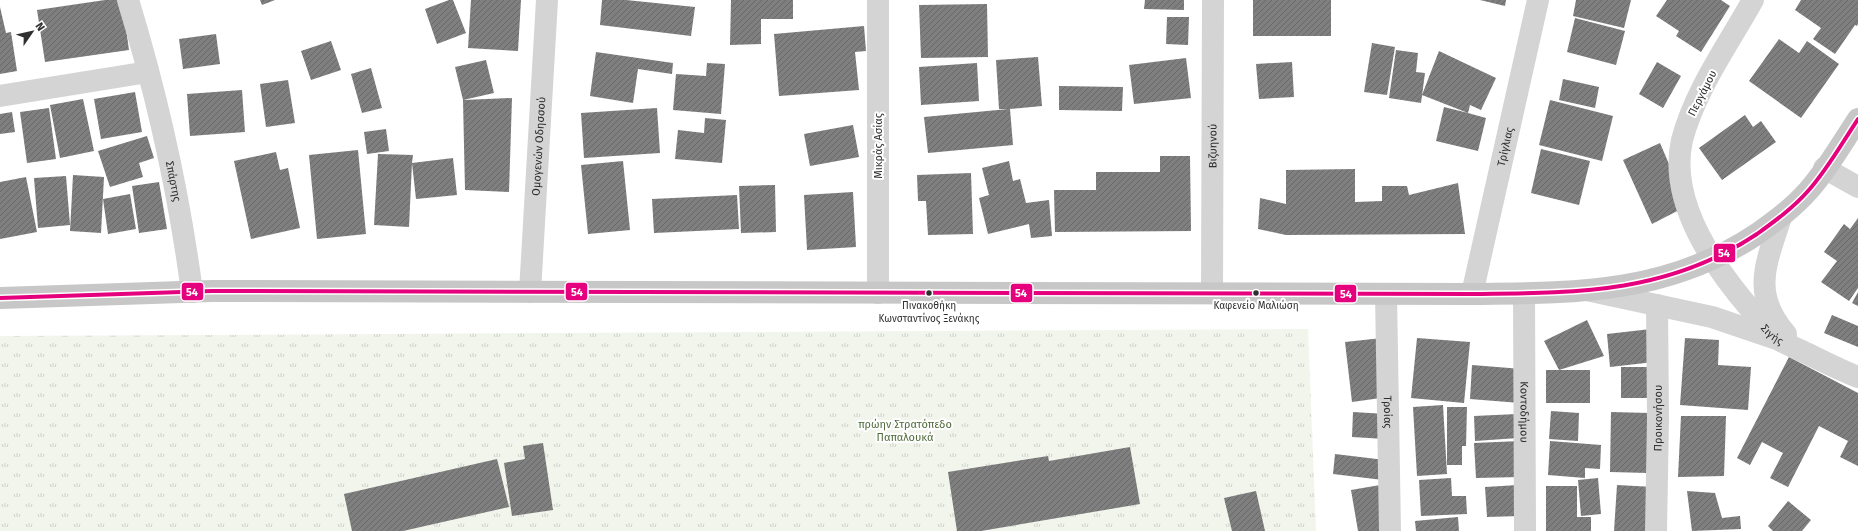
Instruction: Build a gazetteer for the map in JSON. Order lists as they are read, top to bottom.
{
  "streets": {
    "street": [
      "Περγάμου",
      "Ομογενών Οδησσού",
      "Μικράς Ασίας",
      "Βιζυηνού",
      "Τρίγλιας",
      "Σπάρτης",
      "Σιγής",
      "Τροίας",
      "Κοντοδήμου",
      "Προικονήσου"
    ]
  },
  "crossings": [
    ["Περγάμου", "Σιγής"]
  ],
  "parks": ["πρώην Στρατόπεδο Παπαλουκά"],
  "places": ["Πινακοθήκη Κωνσταντίνος Ξενάκης", "Καφενείο Μαλιώση"],
  "lines": ["transit line 54"],
  "north": "top right"
}
